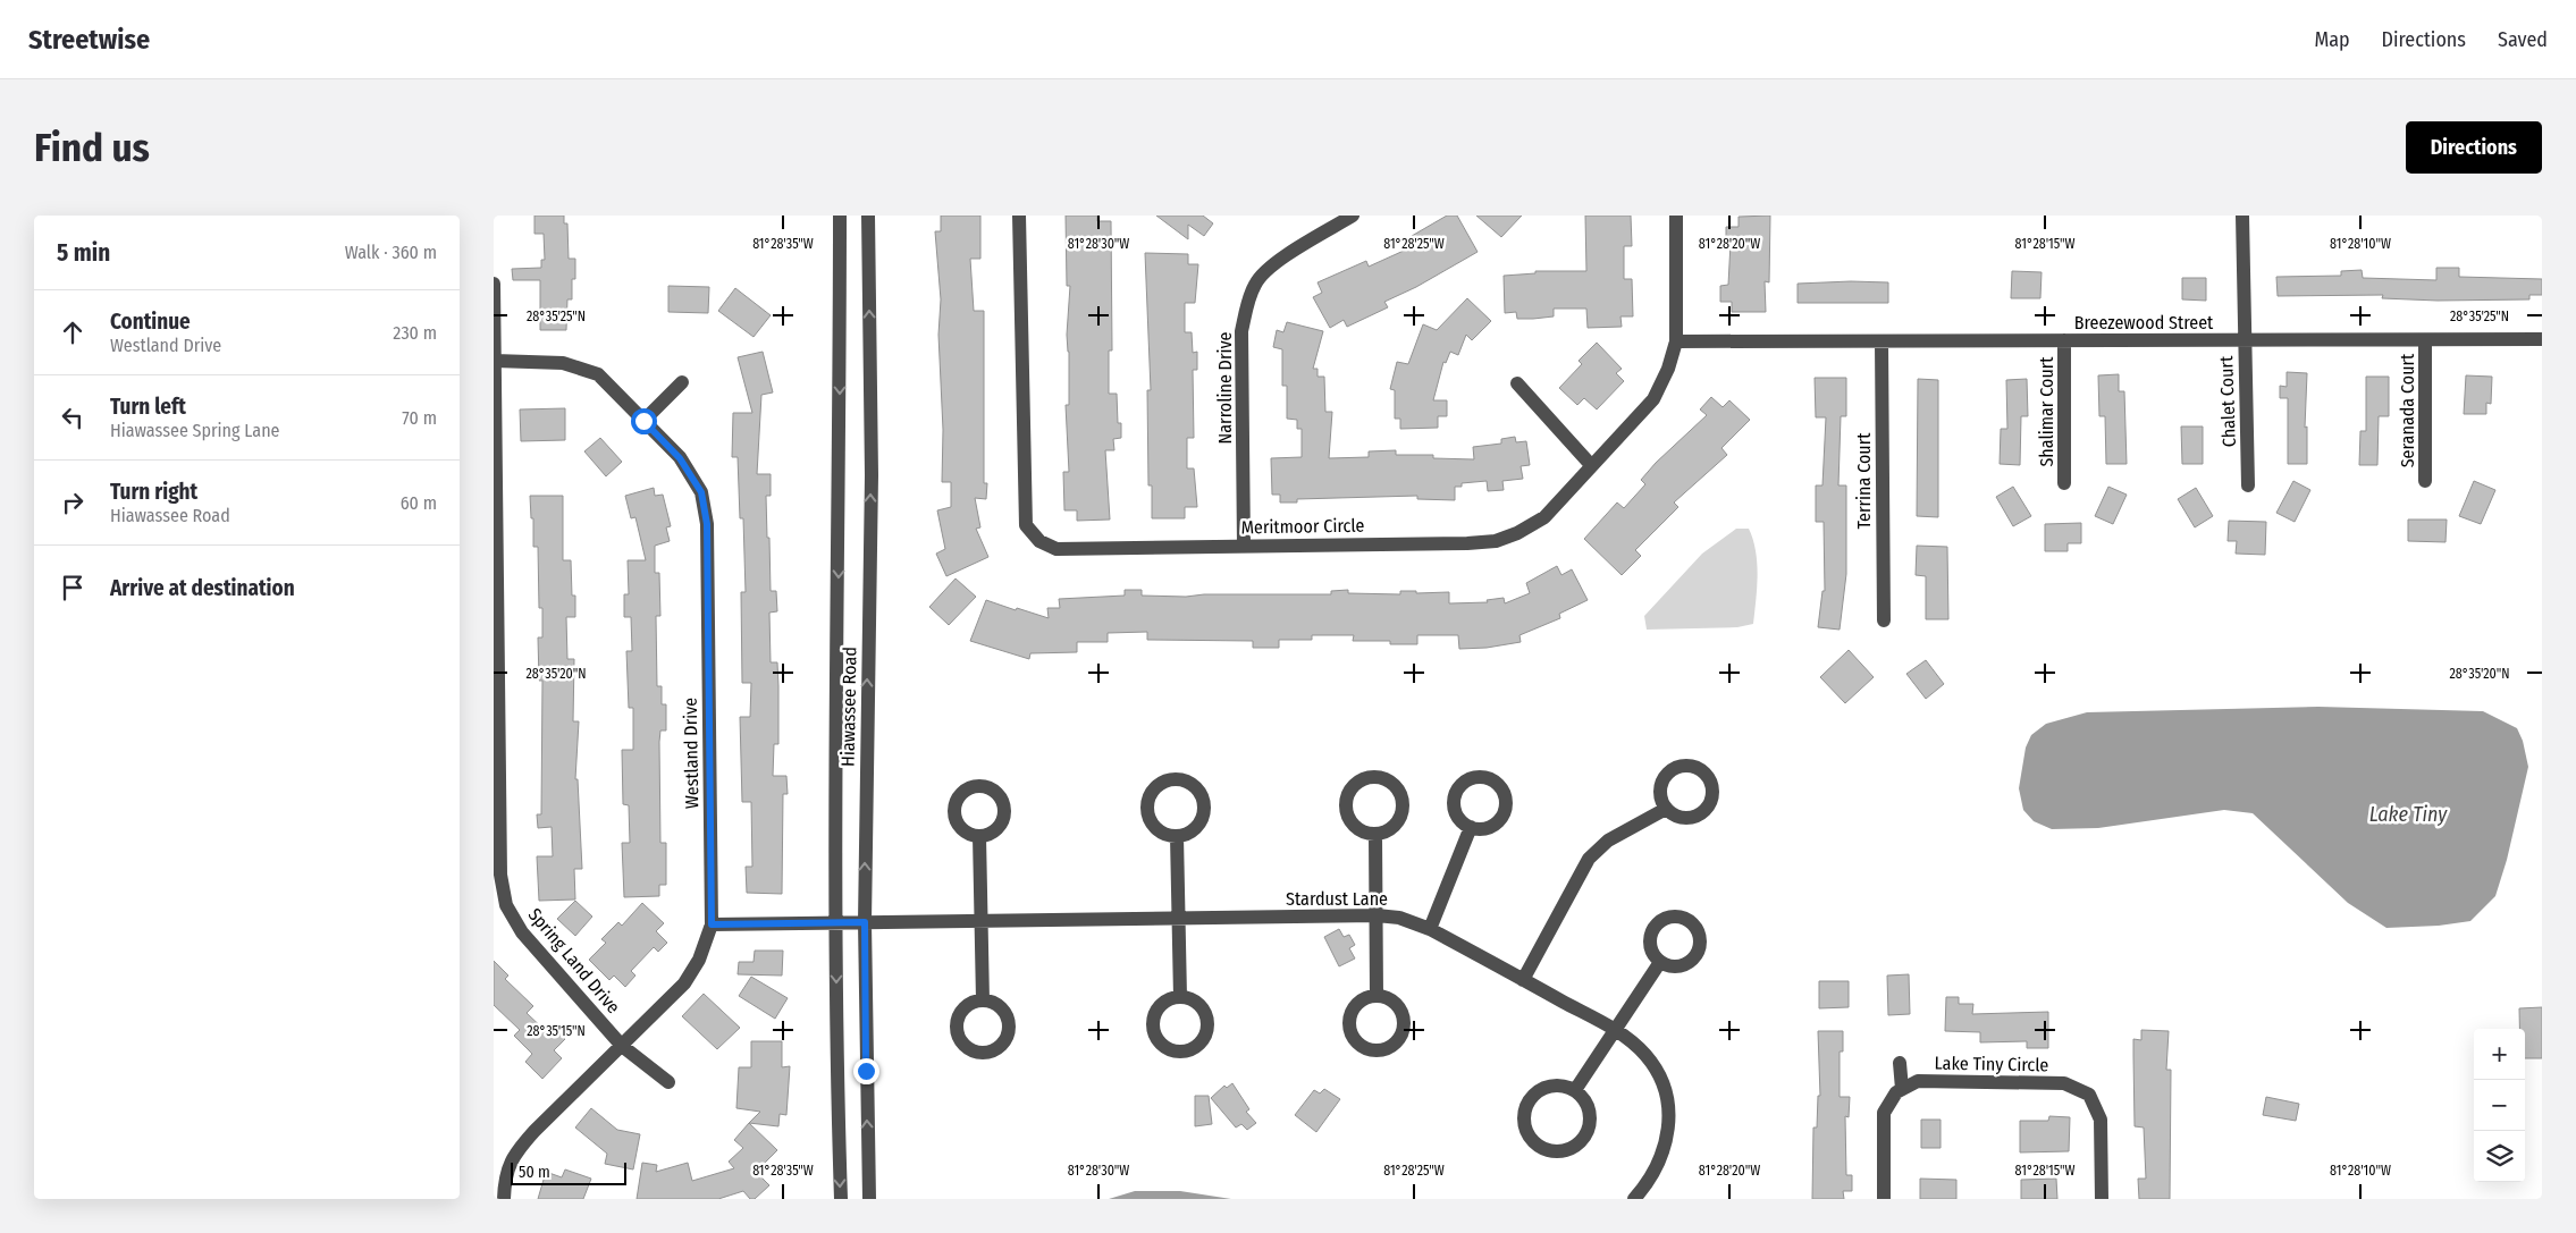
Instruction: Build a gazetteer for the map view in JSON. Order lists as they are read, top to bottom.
{
  "streets": {
    "street": [
      "Breezewood Street",
      "Narroline Drive",
      "Chalet Court",
      "Seranada Court",
      "Shalimar Court",
      "Terrina Court",
      "Meritmoor Circle",
      "Hiawassee Road",
      "Westland Drive",
      "Stardust Lane",
      "Spring Land Drive",
      "Lake Tiny Circle"
    ]
  },
  "crossings": [
    ["Breezewood Street", "Chalet Court"],
    ["Breezewood Street", "Seranada Court"],
    ["Breezewood Street", "Shalimar Court"],
    ["Breezewood Street", "Terrina Court"],
    ["Breezewood Street", "Meritmoor Circle"],
    ["Narroline Drive", "Meritmoor Circle"],
    ["Hiawassee Road", "Stardust Lane"],
    ["Westland Drive", "Stardust Lane"],
    ["Westland Drive", "Spring Land Drive"]
  ],
  "water": ["Lake Tiny"],
  "scale_bar": "50 m",
  "page": {
    "header": "Streetwise",
    "nav": ["Map", "Directions", "Saved"],
    "buttons": "Directions",
    "title": "Find us",
    "heading": ["5 min", "Walk · 360 m"],
    "list": [
      ["Continue", "Westland Drive", "230 m"],
      ["Turn left", "Hiawassee Spring Lane", "70 m"],
      ["Turn right", "Hiawassee Road", "60 m"],
      "Arrive at destination"
    ],
    "map_buttons": ["+", "−"],
    "scale": "50 m"
  },
  "coordinates": [
    "81°28'35\"W",
    "81°28'30\"W",
    "81°28'25\"W",
    "81°28'20\"W",
    "81°28'15\"W",
    "81°28'10\"W",
    "28°35'25\"N",
    "28°35'20\"N",
    "28°35'15\"N"
  ]
}
